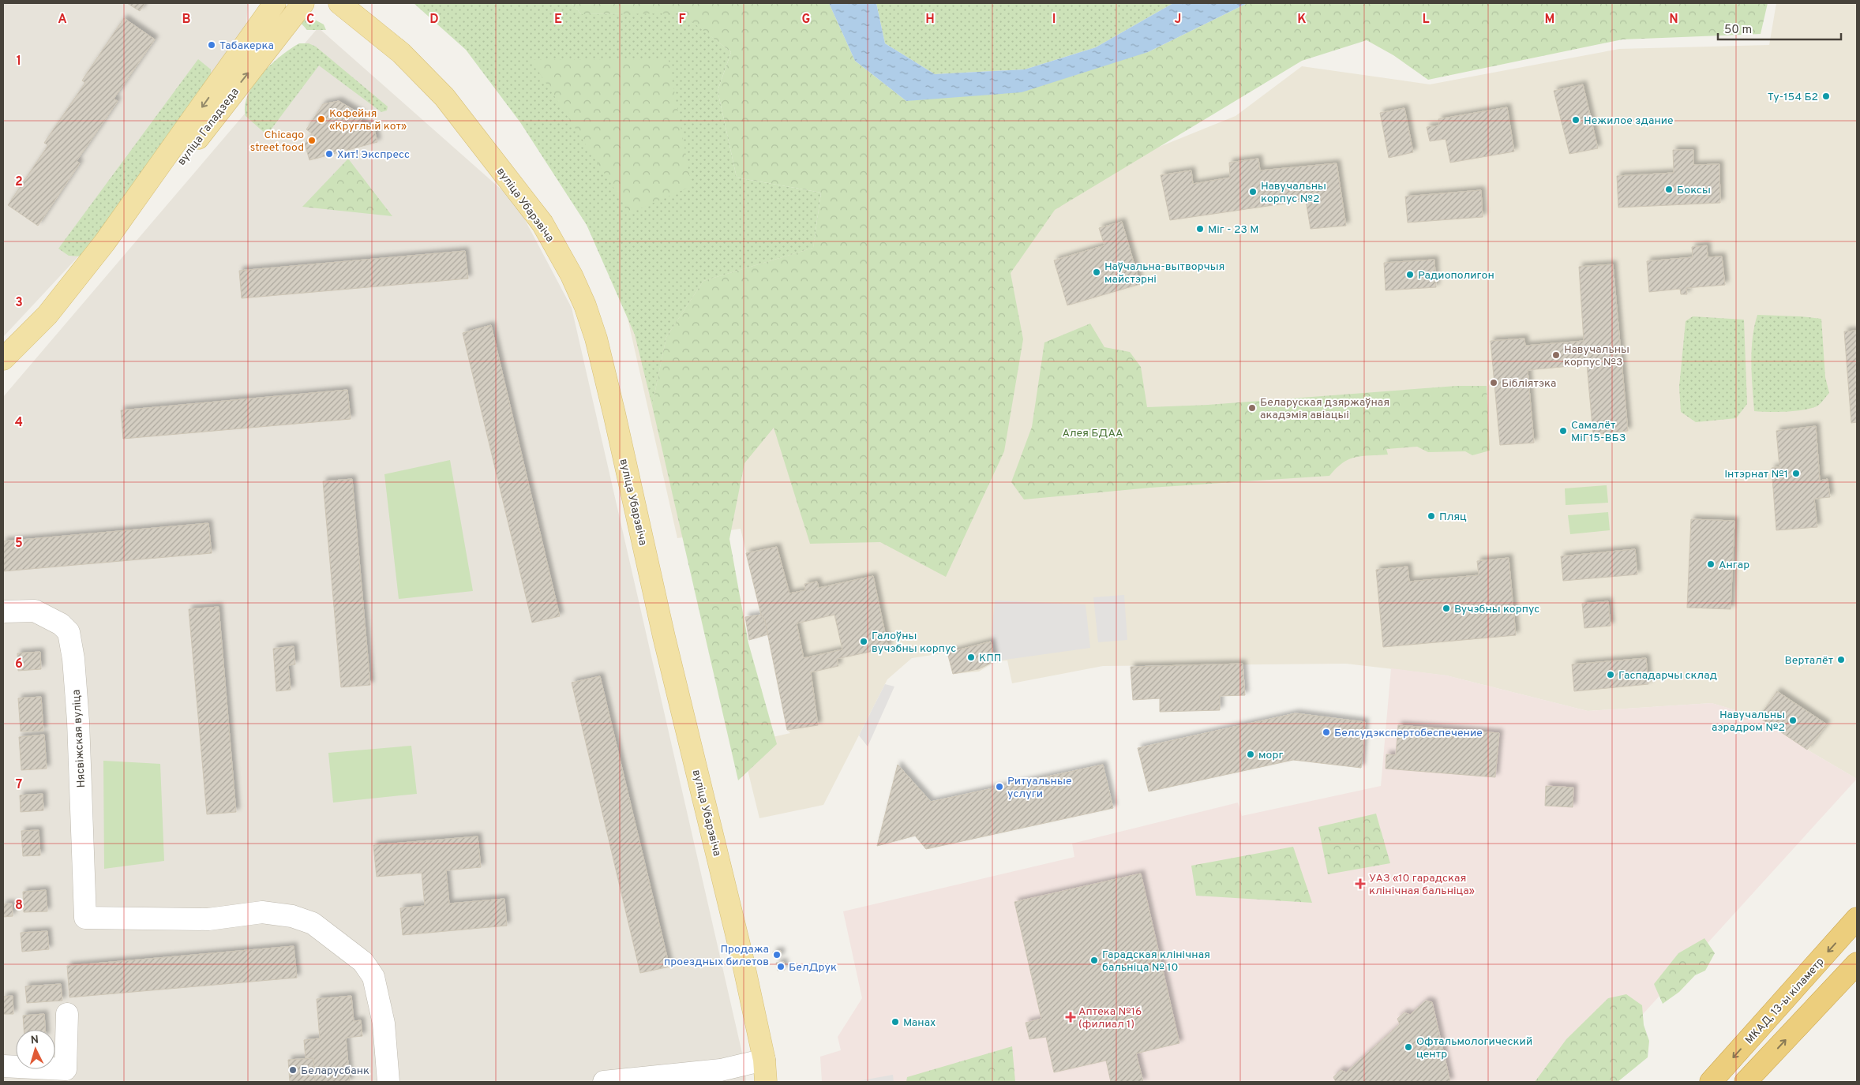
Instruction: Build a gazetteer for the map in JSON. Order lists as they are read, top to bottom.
{
  "streets": {
    "highway": ["МКАД, 13-ы кіламетр"],
    "main road": ["вуліца Галадзеда", "вуліца Убарэвіча"],
    "street": ["Нясвіжская вуліца"]
  },
  "parks": ["Алея БДАА"],
  "places": {
    "other": [
      "Табакерка",
      "Ту-154 Б2",
      "Кофейня «Круглый кот»",
      "Нежилое здание",
      "Chicago street food",
      "Хит! Экспресс",
      "Боксы",
      "Навучальны корпус №2",
      "Міг - 23 М",
      "Наўчальна-вытворчыя майстэрні",
      "Радиополигон",
      "Навучальны корпус №3",
      "Бібліятэка",
      "Беларуская дзяржаўная акадэмія авіацыі",
      "Самалёт МіГ15-ВБЗ",
      "Інтэрнат №1",
      "Пляц",
      "Ангар",
      "Вучэбны корпус",
      "Галоўны вучэбны корпус",
      "КПП",
      "Верталёт",
      "Гаспадарчы склад",
      "Навучальны аэрадром №2",
      "Белсудэкспертобеспечение",
      "морг",
      "Ритуальные услуги",
      "Продажа проездных билетов",
      "Гарадская клінічная бальніца № 10",
      "БелДрук",
      "Манах",
      "Офтальмологический центр",
      "Беларусбанк"
    ],
    "health": ["УАЗ «10 гарадская клінічная бальніца»", "Аптека №16 (филиал 1)"]
  },
  "scale_bar": "50 m",
  "north": "top",
  "grid": {
    "columns": [
      "A",
      "B",
      "C",
      "D",
      "E",
      "F",
      "G",
      "H",
      "I",
      "J",
      "K",
      "L",
      "M",
      "N"
    ],
    "rows": [
      "1",
      "2",
      "3",
      "4",
      "5",
      "6",
      "7",
      "8"
    ]
  }
}
